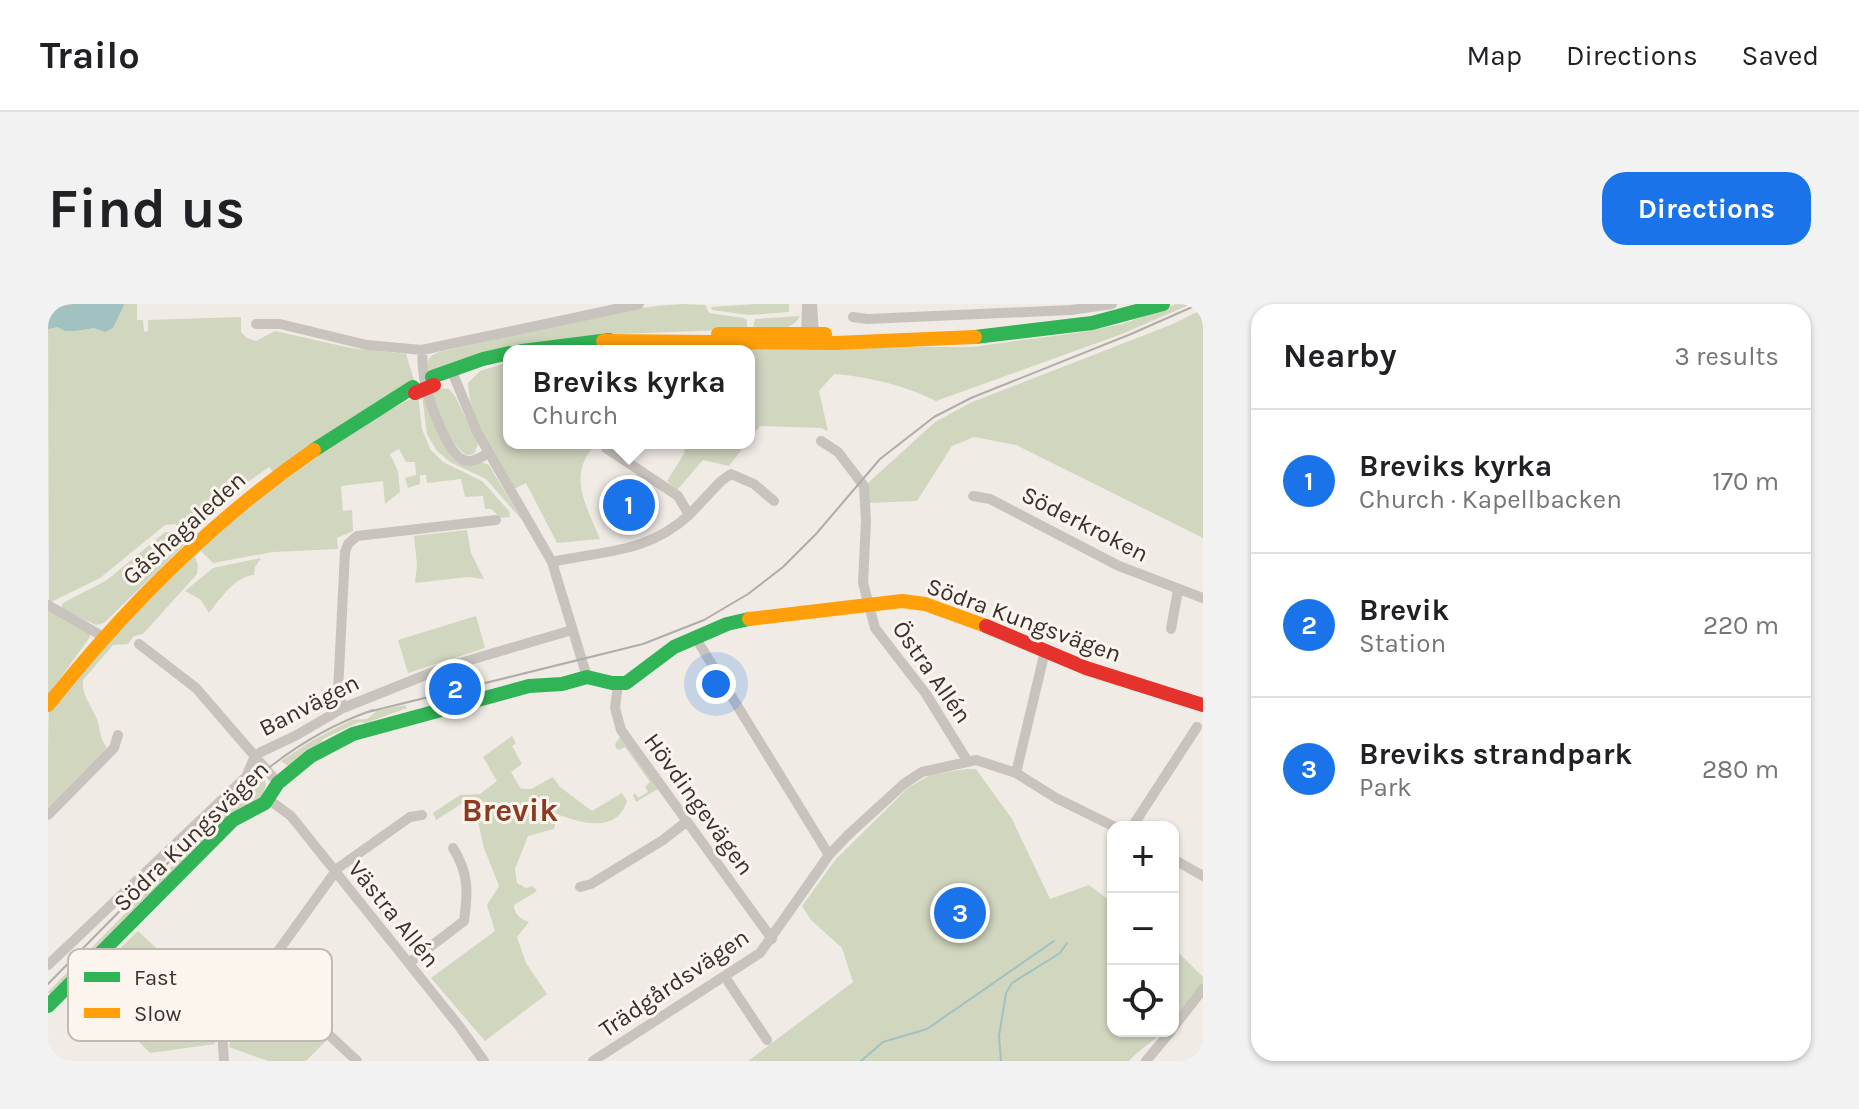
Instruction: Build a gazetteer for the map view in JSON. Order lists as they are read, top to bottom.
{
  "streets": {
    "street": [
      "Söderkroken",
      "Gåshagaleden",
      "Södra Kungsvägen",
      "Östra Allén",
      "Banvägen",
      "Hövdingevägen",
      "Västra Allén",
      "Trädgårdsvägen"
    ]
  },
  "crossings": [
    ["Södra Kungsvägen", "Östra Allén"],
    ["Södra Kungsvägen", "Hövdingevägen"],
    ["Södra Kungsvägen", "Västra Allén"],
    ["Östra Allén", "Trädgårdsvägen"],
    ["Hövdingevägen", "Trädgårdsvägen"]
  ],
  "districts": ["Brevik"],
  "legend": ["Fast", "Slow"],
  "page": {
    "header": "Trailo",
    "nav": ["Map", "Directions", "Saved"],
    "buttons": "Directions",
    "title": "Find us",
    "heading": ["Nearby", "3 results"],
    "popup": ["Breviks kyrka", "Church"],
    "list": [
      {
        "mark": "1",
        "name": "Breviks kyrka",
        "note": "Church · Kapellbacken",
        "value": "170 m"
      },
      {
        "mark": "2",
        "name": "Brevik",
        "note": "Station",
        "value": "220 m"
      },
      {
        "mark": "3",
        "name": "Breviks strandpark",
        "note": "Park",
        "value": "280 m"
      }
    ],
    "pins": ["1", "2", "3"],
    "map_buttons": ["+", "−"]
  }
}
